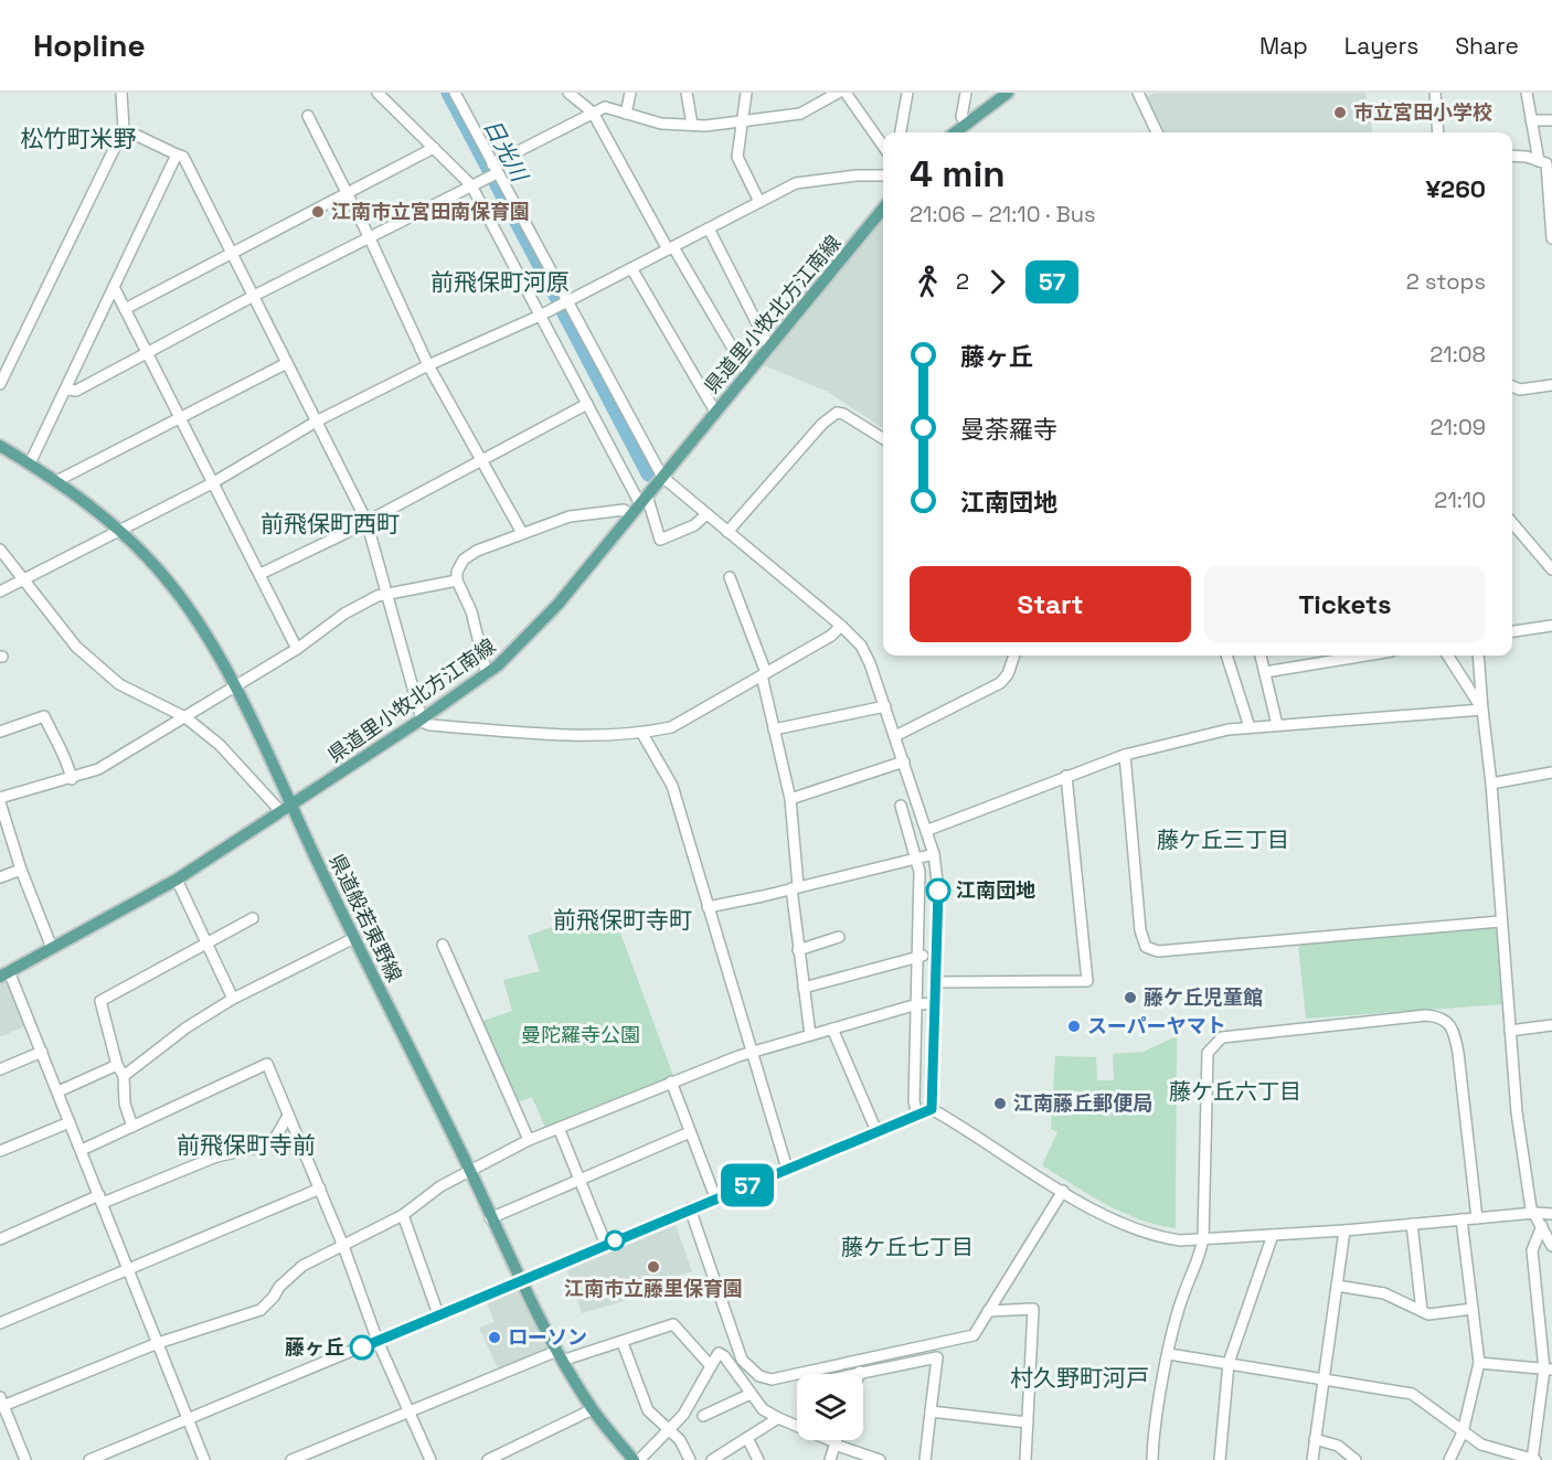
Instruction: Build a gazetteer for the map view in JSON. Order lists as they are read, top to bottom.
{
  "streets": {
    "main road": ["県道里小牧北方江南線", "県道般若東野線"]
  },
  "crossings": [
    ["県道里小牧北方江南線", "県道般若東野線"]
  ],
  "districts": [
    "松竹町米野",
    "前飛保町河原",
    "前飛保町西町",
    "藤ケ丘三丁目",
    "前飛保町寺町",
    "藤ケ丘六丁目",
    "前飛保町寺前",
    "藤ケ丘七丁目",
    "村久野町河戸"
  ],
  "water": ["日光川"],
  "parks": ["曼陀羅寺公園"],
  "places": [
    "市立宮田小学校",
    "江南市立宮田南保育園",
    "江南団地",
    "藤ケ丘児童館",
    "スーパーヤマト",
    "江南藤丘郵便局",
    "江南市立藤里保育園",
    "ローソン",
    "藤ヶ丘"
  ],
  "lines": ["bus line 57"],
  "page": {
    "header": "Hopline",
    "nav": ["Map", "Layers", "Share"],
    "on_map": "57",
    "heading": ["4 min", "21:06 – 21:10 · Bus", "¥260"],
    "legs": ["2", "57", "2 stops"],
    "list": [
      {
        "name": "藤ヶ丘",
        "value": "21:08"
      },
      {
        "name": "曼荼羅寺",
        "value": "21:09"
      },
      {
        "name": "江南団地",
        "value": "21:10"
      }
    ],
    "buttons": ["Start", "Tickets"]
  }
}
